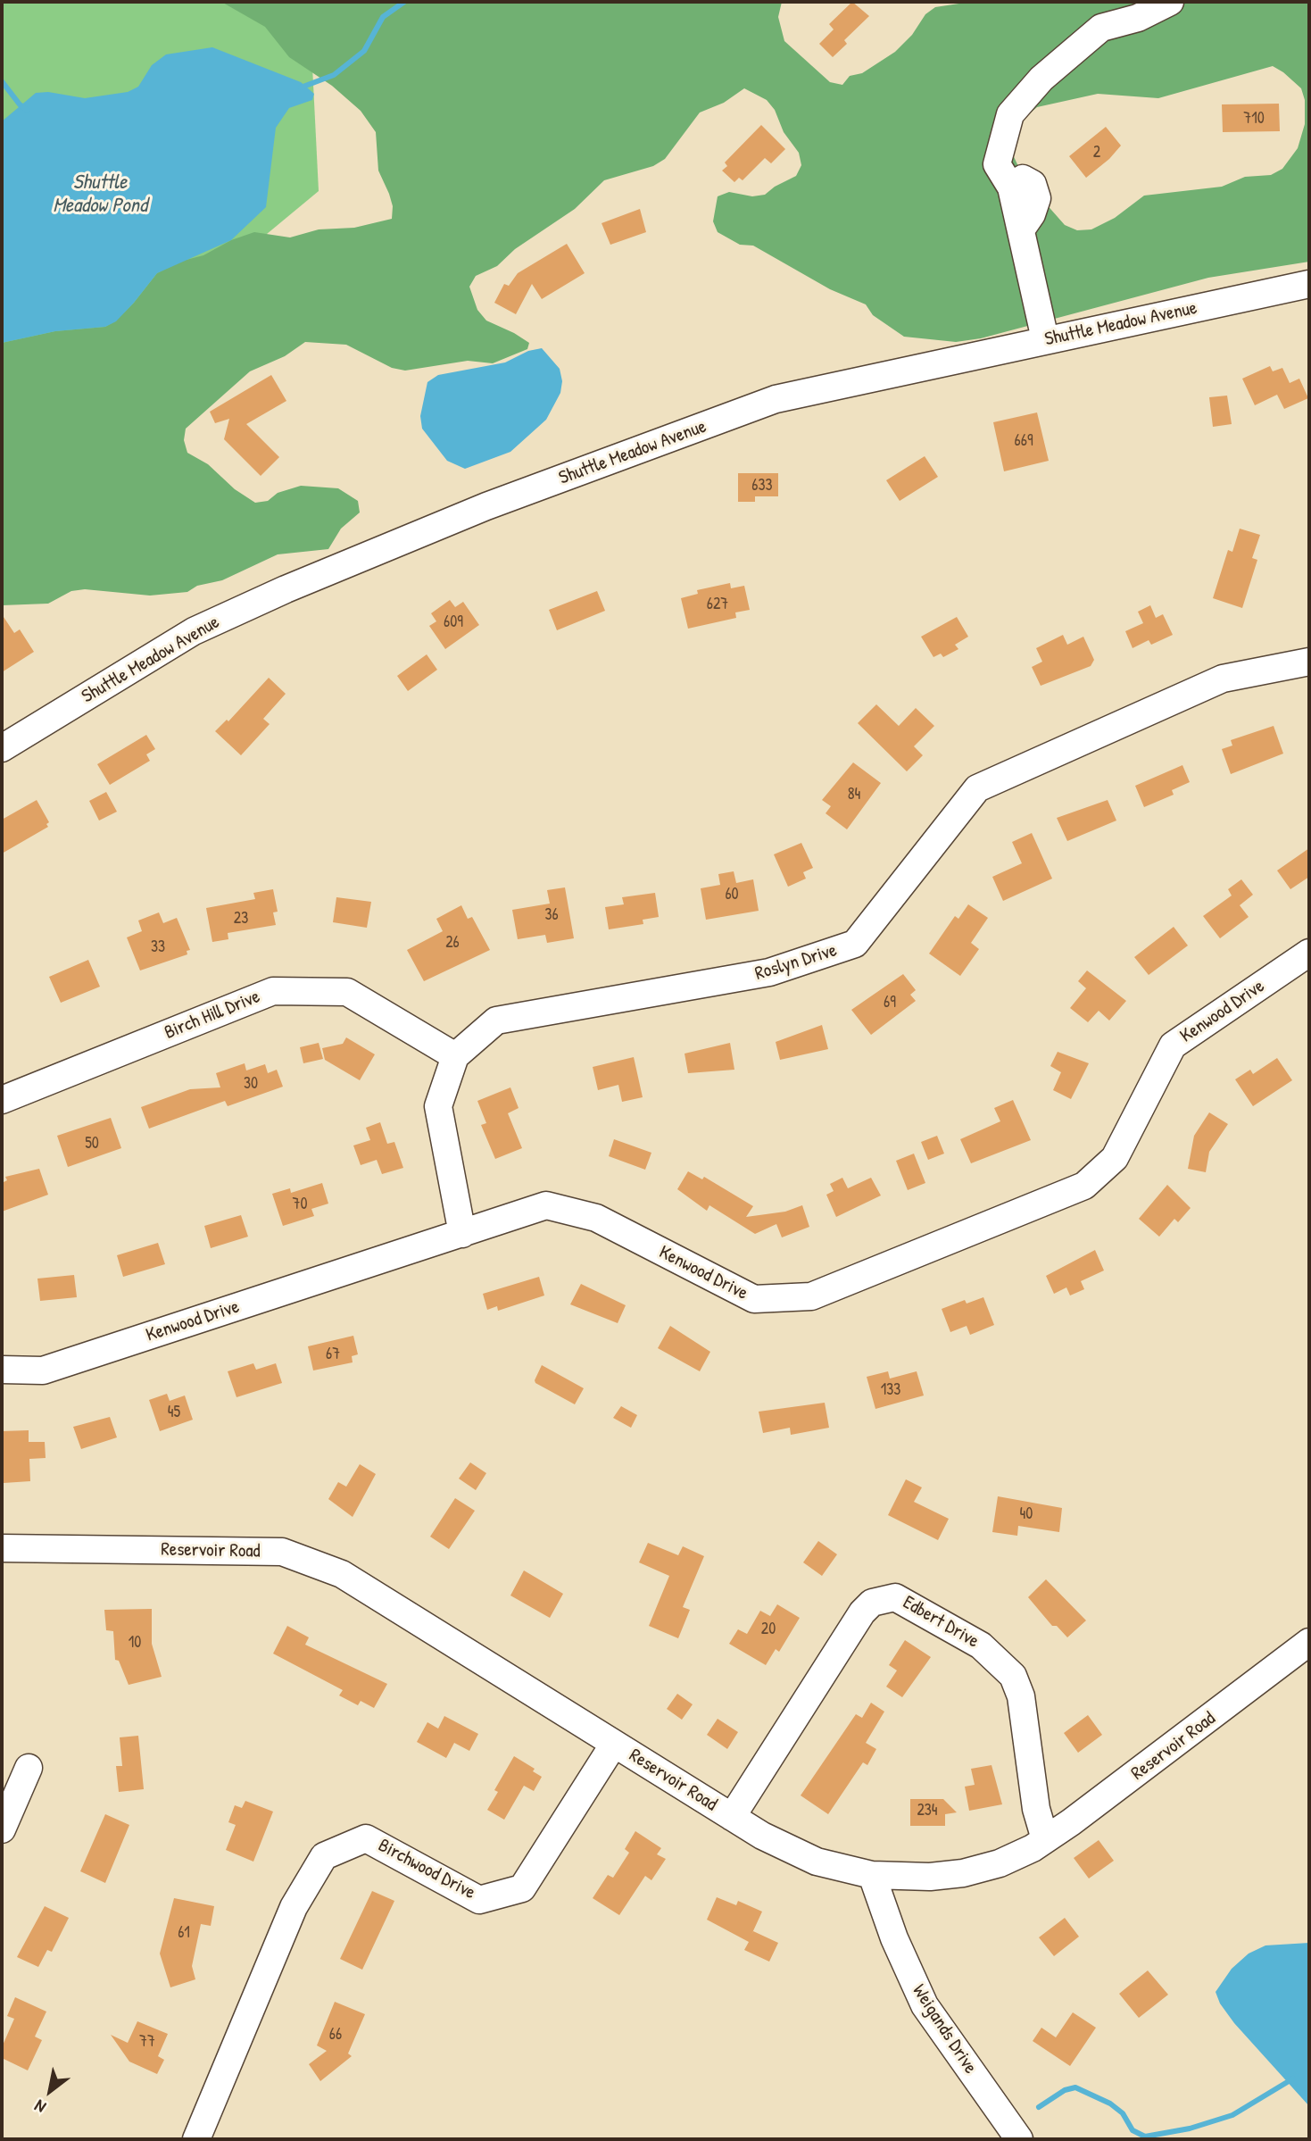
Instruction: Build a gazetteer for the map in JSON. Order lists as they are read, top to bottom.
{
  "streets": {
    "street": [
      "Shuttle Meadow Avenue",
      "Roslyn Drive",
      "Kenwood Drive",
      "Birch Hill Drive",
      "Reservoir Road",
      "Edbert Drive",
      "Birchwood Drive",
      "Weigands Drive"
    ]
  },
  "crossings": [
    ["Roslyn Drive", "Birch Hill Drive"],
    ["Reservoir Road", "Edbert Drive"],
    ["Reservoir Road", "Birchwood Drive"],
    ["Reservoir Road", "Weigands Drive"]
  ],
  "water": ["Shuttle Meadow Pond"],
  "house_numbers": [
    "710",
    "2",
    "669",
    "633",
    "627",
    "609",
    "84",
    "60",
    "36",
    "23",
    "26",
    "33",
    "69",
    "30",
    "50",
    "70",
    "67",
    "133",
    "45",
    "40",
    "20",
    "10",
    "234",
    "61",
    "66",
    "77"
  ],
  "north": "bottom left"
}
